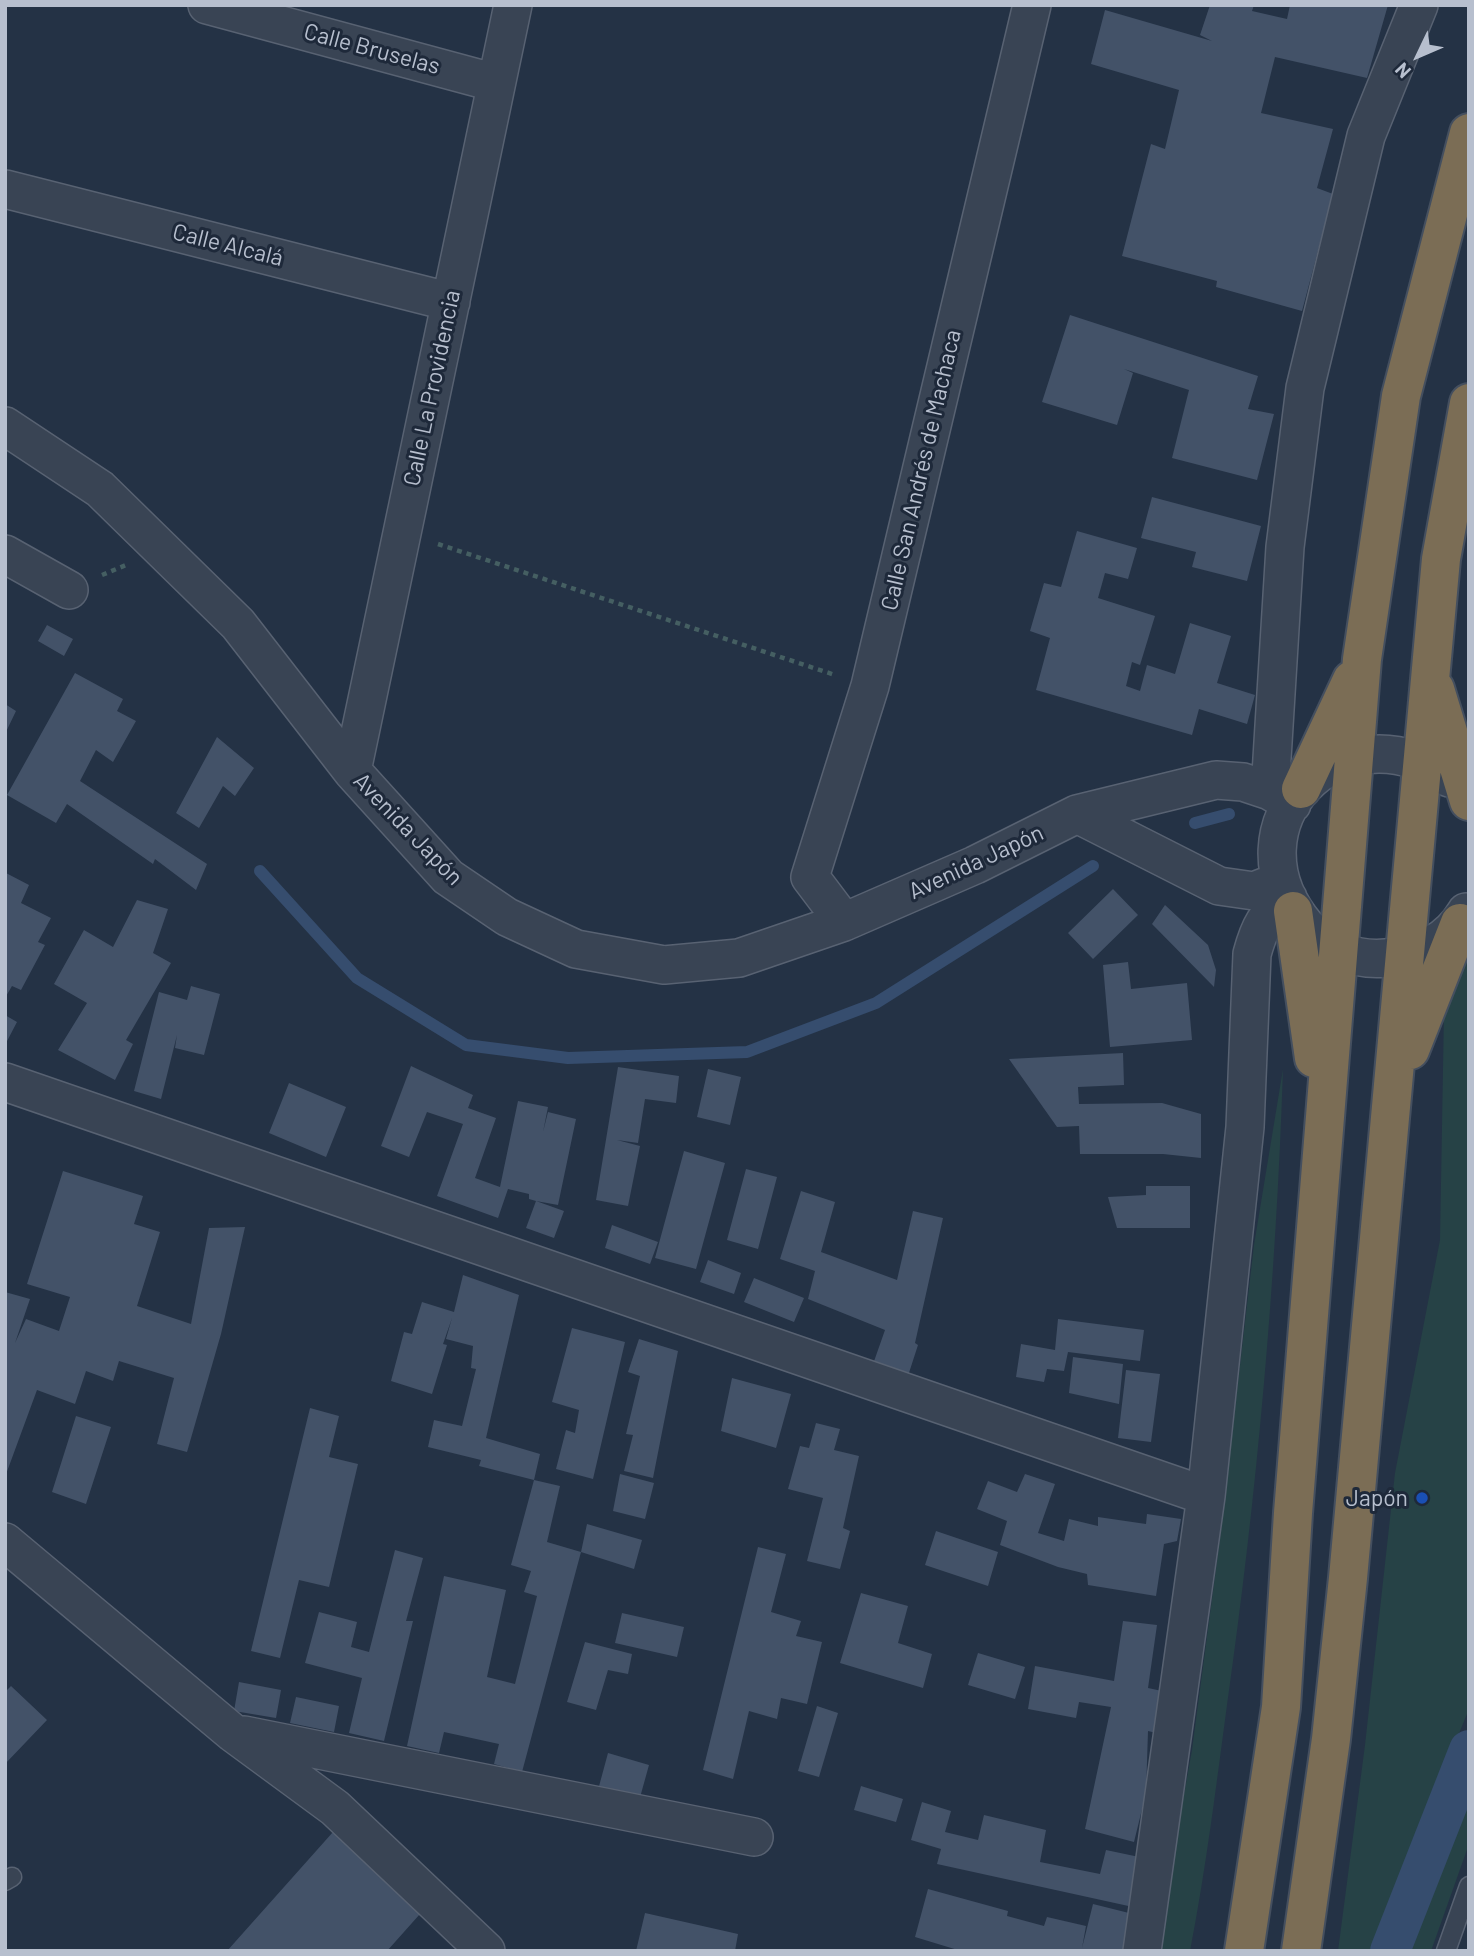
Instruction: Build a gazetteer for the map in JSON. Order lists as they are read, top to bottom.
{
  "streets": {
    "street": [
      "Calle Bruselas",
      "Calle Alcalá",
      "Calle La Providencia",
      "Calle San Andrés de Machaca",
      "Avenida Japón"
    ]
  },
  "crossings": [
    ["Calle Bruselas", "Calle La Providencia"],
    ["Calle Alcalá", "Calle La Providencia"],
    ["Calle La Providencia", "Avenida Japón"],
    ["Calle San Andrés de Machaca", "Avenida Japón"]
  ],
  "places": ["Japón"],
  "north": "bottom left"
}
